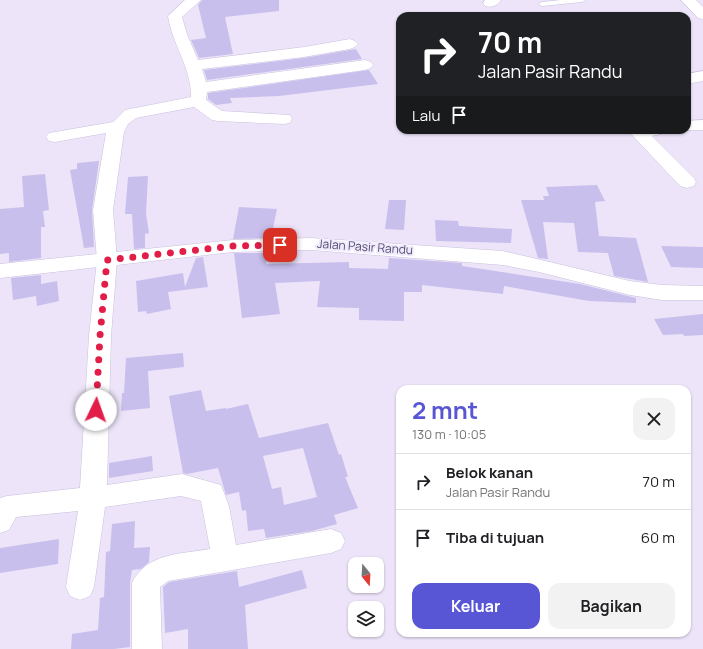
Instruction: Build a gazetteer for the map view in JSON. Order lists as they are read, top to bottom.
{
  "streets": {
    "street": ["Jalan Pasir Randu"]
  },
  "north": "bottom",
  "page": {
    "turn": ["70 m", "Jalan Pasir Randu"],
    "then": "Lalu",
    "heading": ["2 mnt", "130 m · 10:05"],
    "list": [
      {
        "name": "Belok kanan",
        "note": "Jalan Pasir Randu",
        "value": "70 m"
      },
      {
        "name": "Tiba di tujuan",
        "value": "60 m"
      }
    ],
    "buttons": ["Keluar", "Bagikan"]
  }
}
